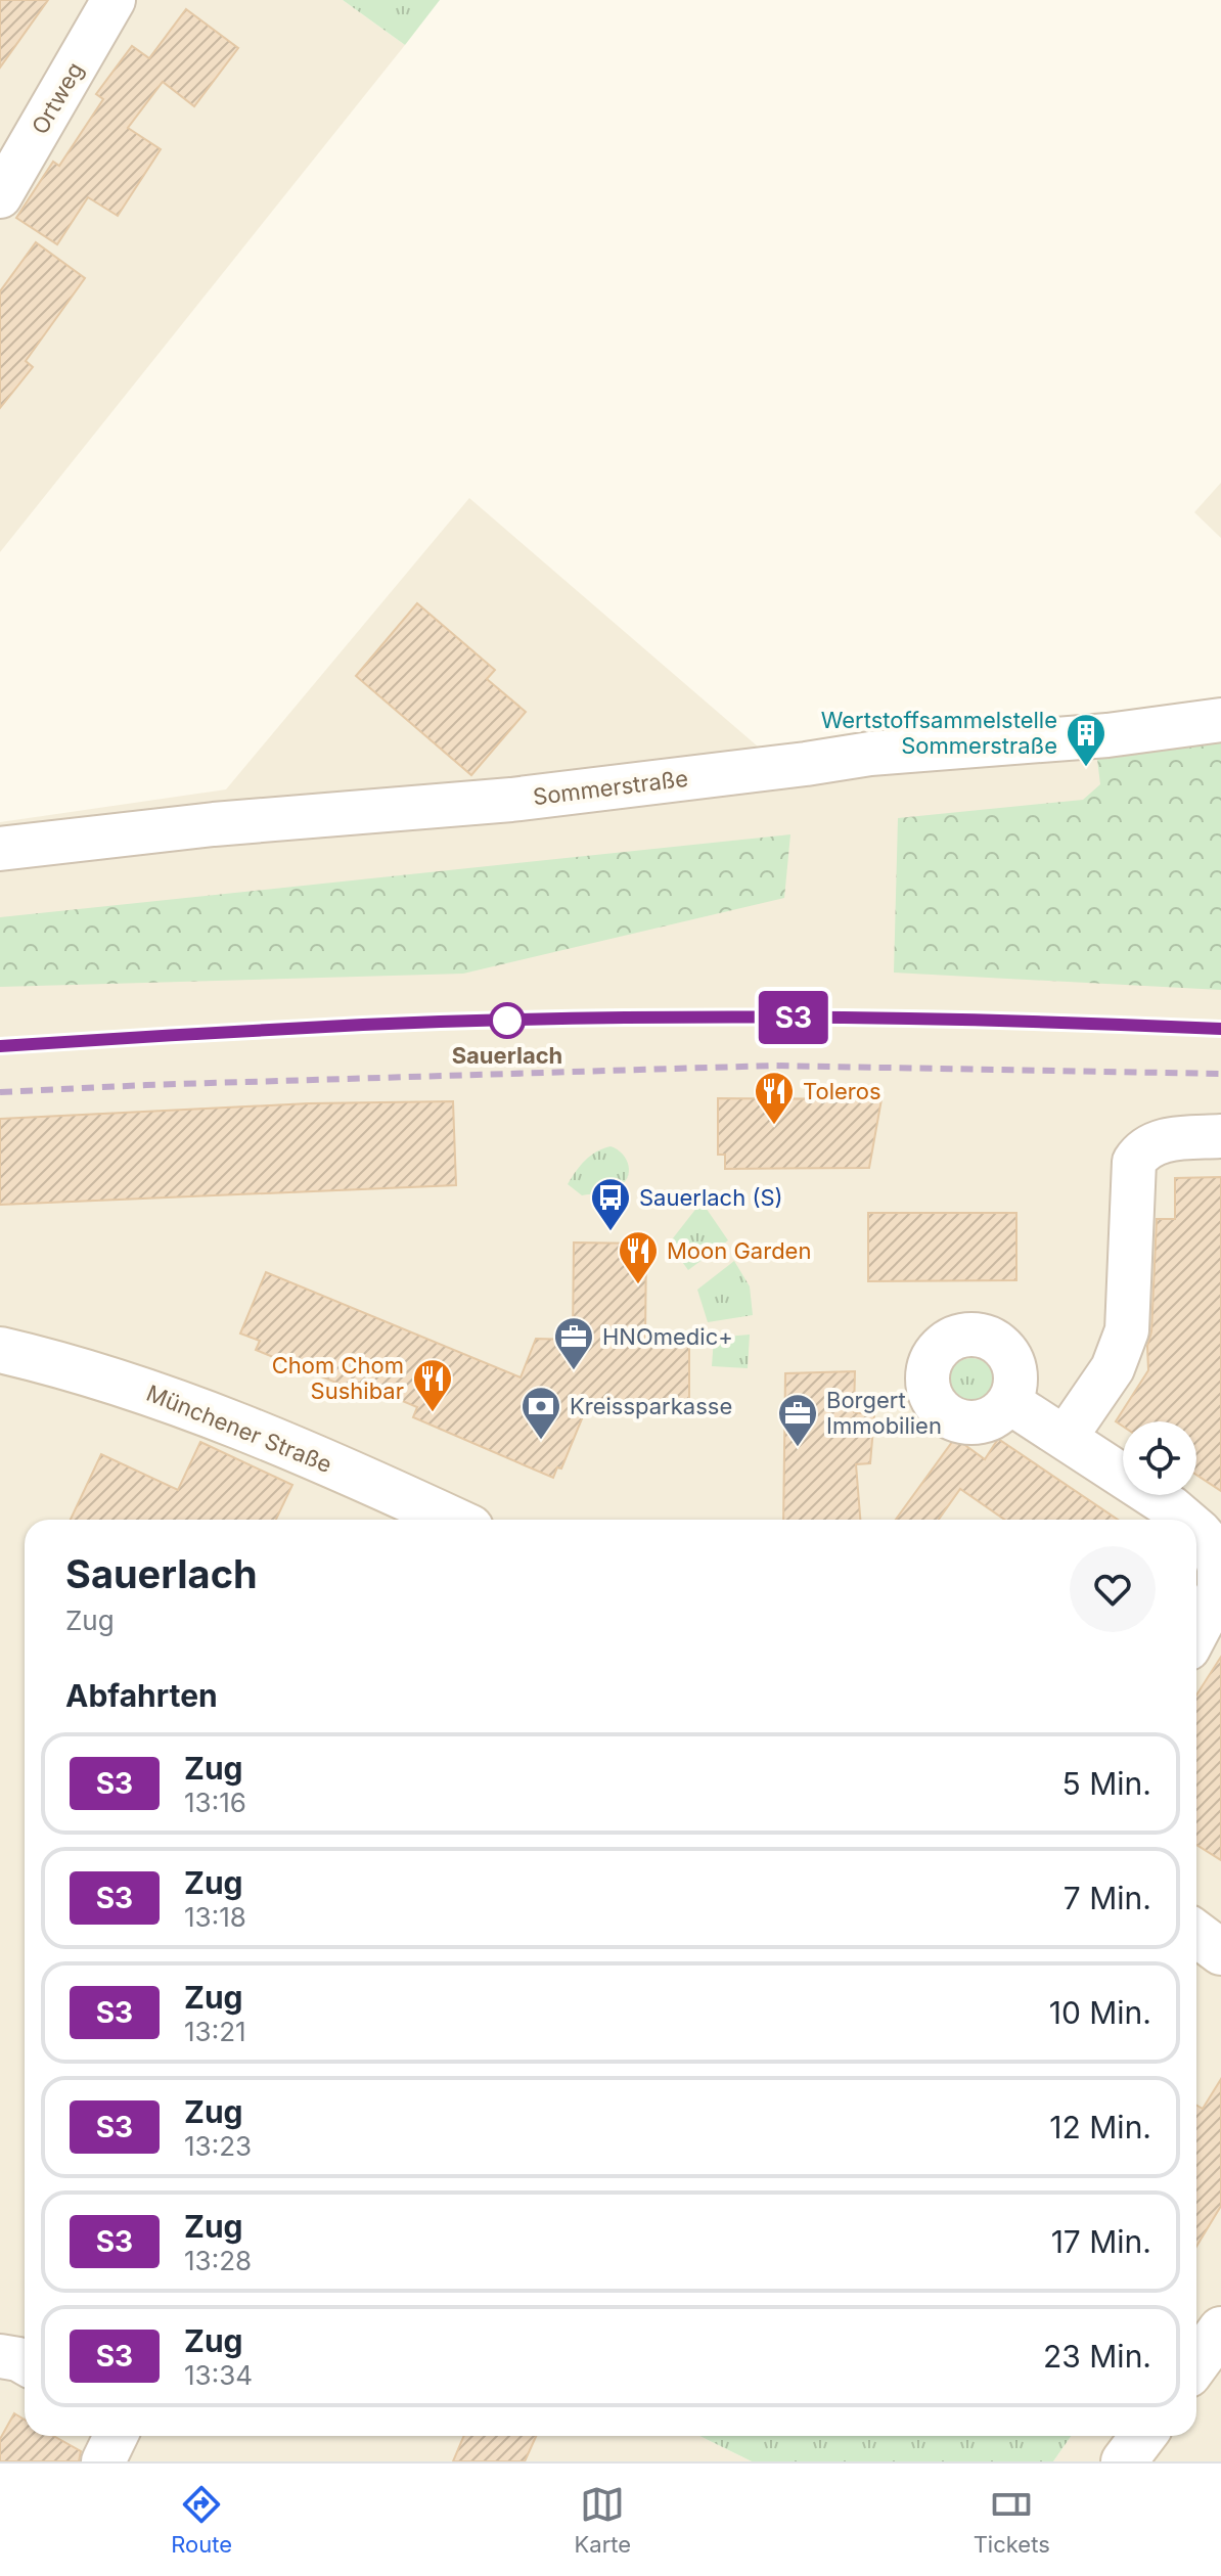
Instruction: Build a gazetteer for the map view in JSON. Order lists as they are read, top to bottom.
{
  "streets": {
    "main road": ["Münchener Straße"],
    "street": ["Ortweg", "Sommerstraße"]
  },
  "places": {
    "building": ["Wertstoffsammelstelle Sommerstraße"],
    "other": ["Sauerlach"],
    "restaurant": ["Toleros", "Moon Garden", "Chom Chom Sushibar"],
    "bus stop": ["Sauerlach (S)"],
    "office": ["HNOmedic+", "Borgert Immobilien"],
    "bank": ["Kreissparkasse"]
  },
  "page": {
    "on_map": "S3",
    "heading": [
      ["Sauerlach", "Zug"],
      "Abfahrten"
    ],
    "list": [
      {
        "mark": "S3",
        "name": "Zug",
        "note": "13:16",
        "value": "5 Min."
      },
      {
        "mark": "S3",
        "name": "Zug",
        "note": "13:18",
        "value": "7 Min."
      },
      {
        "mark": "S3",
        "name": "Zug",
        "note": "13:21",
        "value": "10 Min."
      },
      {
        "mark": "S3",
        "name": "Zug",
        "note": "13:23",
        "value": "12 Min."
      },
      {
        "mark": "S3",
        "name": "Zug",
        "note": "13:28",
        "value": "17 Min."
      },
      {
        "mark": "S3",
        "name": "Zug",
        "note": "13:34",
        "value": "23 Min."
      }
    ],
    "tabs": ["Route", "Karte", "Tickets"]
  }
}
